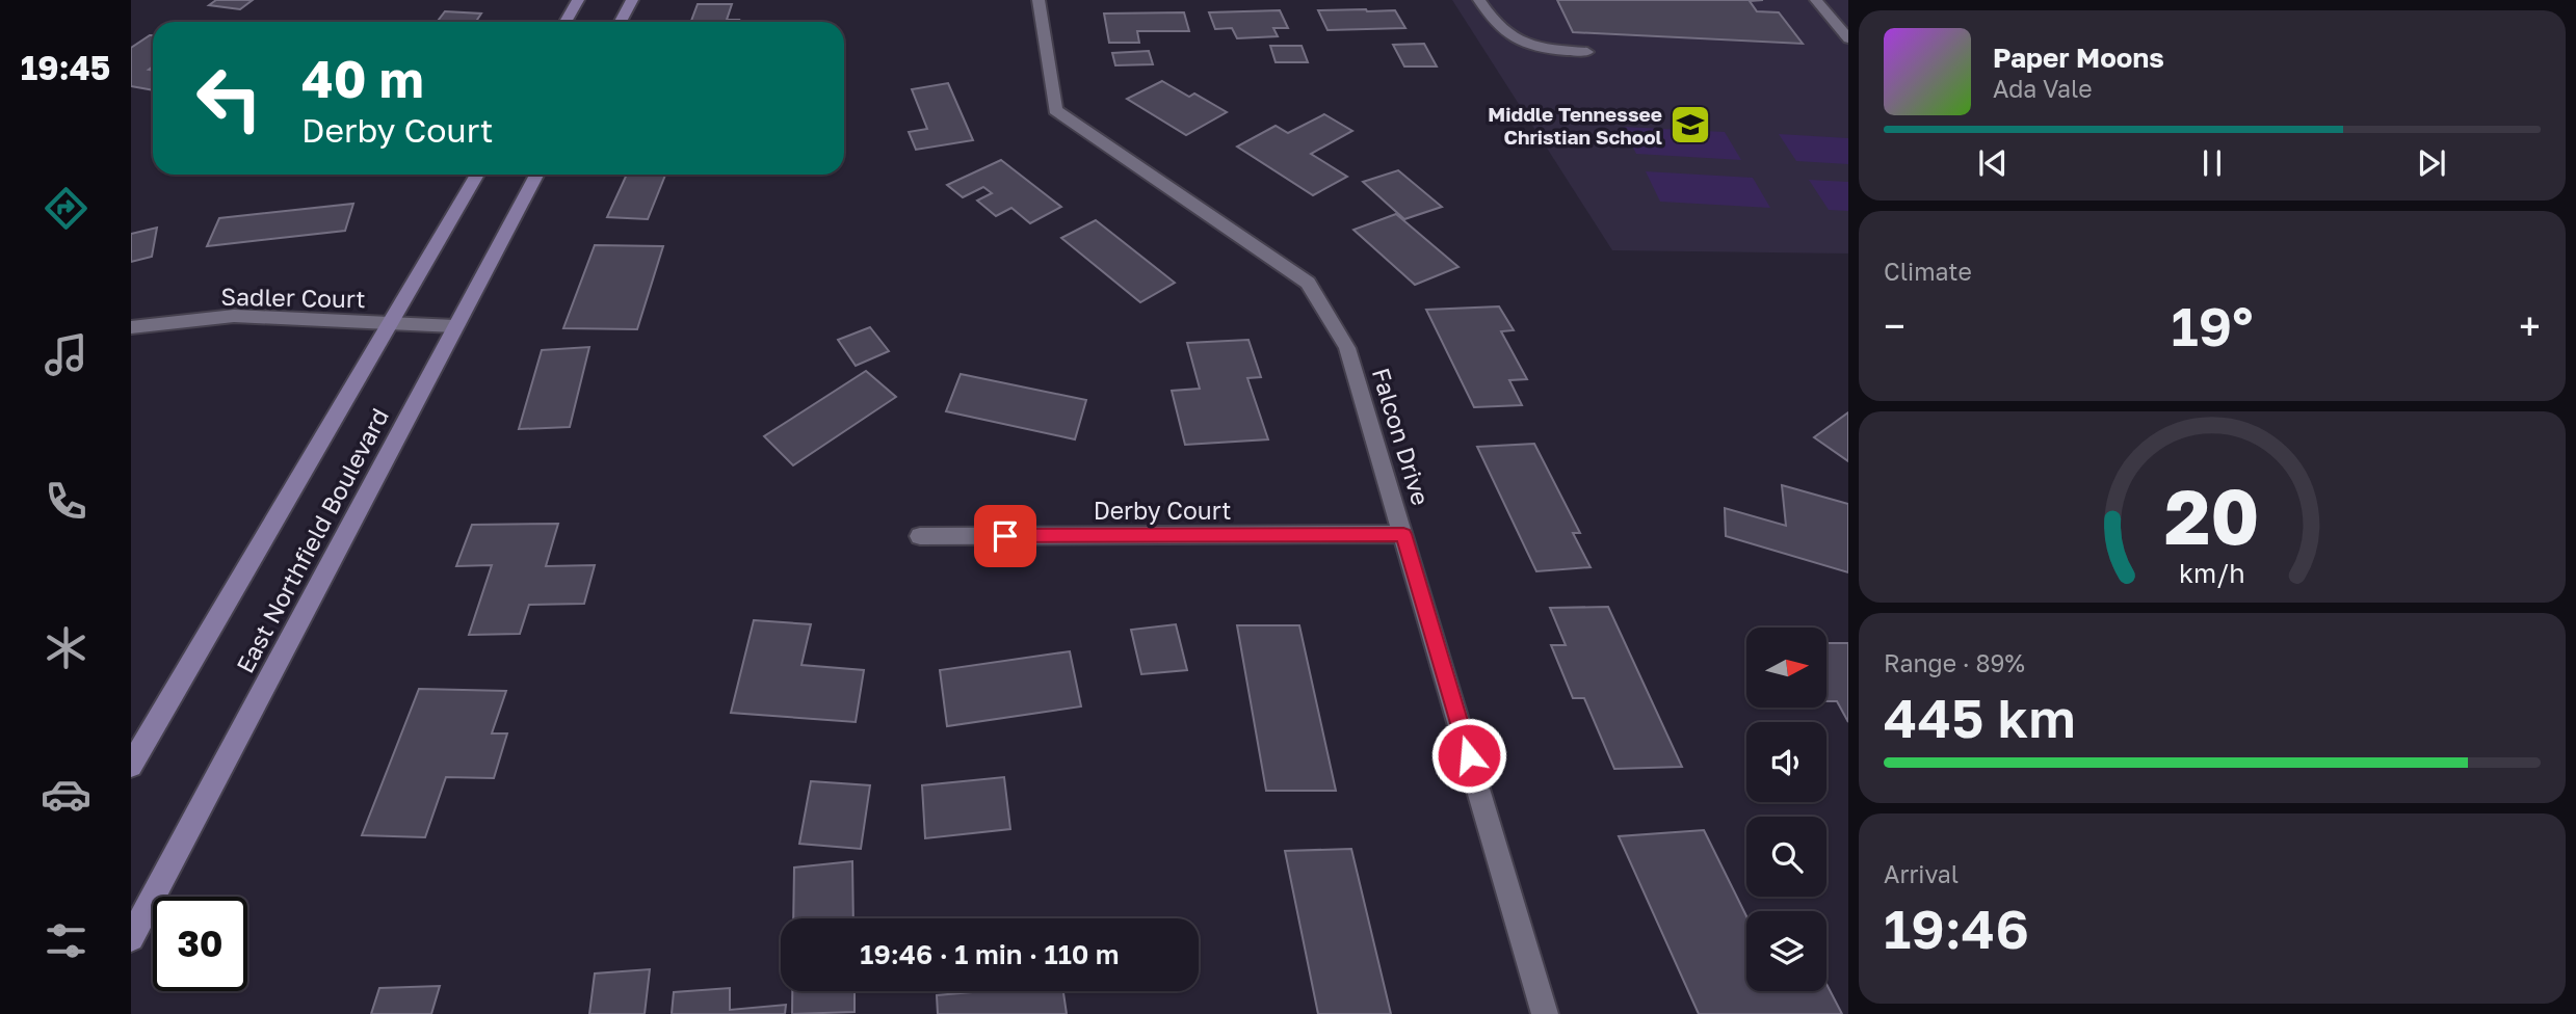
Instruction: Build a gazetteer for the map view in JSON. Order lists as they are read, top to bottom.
{
  "streets": {
    "main road": ["East Northfield Boulevard"],
    "street": ["Sadler Court", "Falcon Drive", "Derby Court"]
  },
  "crossings": [
    ["Sadler Court", "East Northfield Boulevard"],
    ["Falcon Drive", "Derby Court"]
  ],
  "places": {
    "school or university": ["Middle Tennessee Christian School"]
  },
  "north": "right",
  "page": {
    "tabs": "19:45",
    "turn": ["40 m", "Derby Court"],
    "song": ["Paper Moons", "Ada Vale"],
    "tile": [
      "Climate",
      ["Range · 89%", "445 km"],
      ["Arrival", "19:46"]
    ],
    "heat": ["−", "19°", "+"],
    "limit": "30",
    "trip": "19:46 · 1 min · 110 m",
    "gauge": ["20", "km/h"]
  }
}
